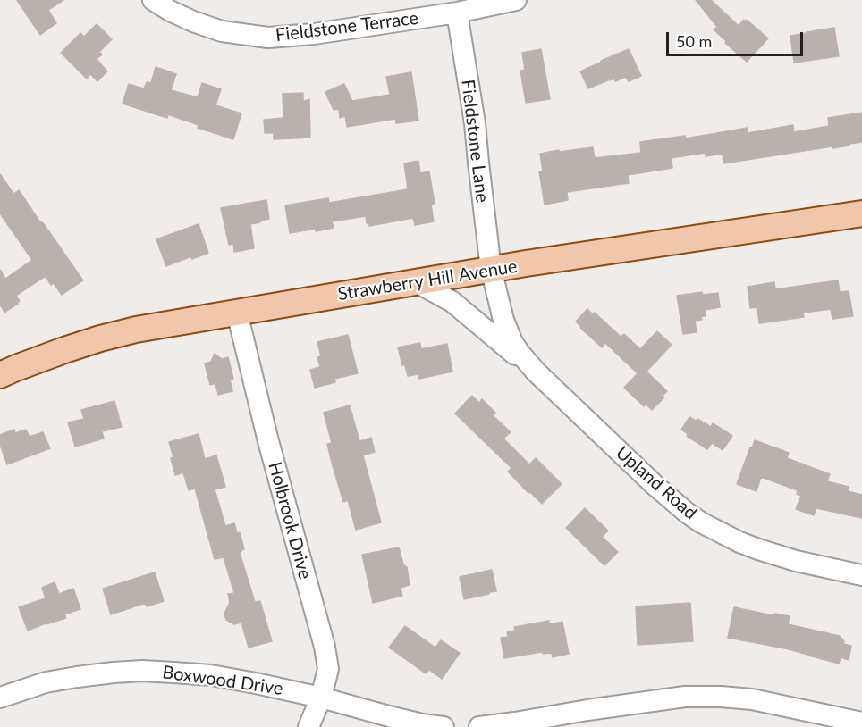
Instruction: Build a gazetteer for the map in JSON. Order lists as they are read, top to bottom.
{
  "streets": {
    "main road": ["Strawberry Hill Avenue"],
    "street": [
      "Fieldstone Terrace",
      "Fieldstone Lane",
      "Upland Road",
      "Holbrook Drive",
      "Boxwood Drive"
    ]
  },
  "crossings": [
    ["Fieldstone Terrace", "Fieldstone Lane"],
    ["Fieldstone Lane", "Strawberry Hill Avenue"],
    ["Fieldstone Lane", "Upland Road"],
    ["Strawberry Hill Avenue", "Upland Road"],
    ["Strawberry Hill Avenue", "Holbrook Drive"],
    ["Holbrook Drive", "Boxwood Drive"]
  ],
  "scale_bar": "50 m"
}
